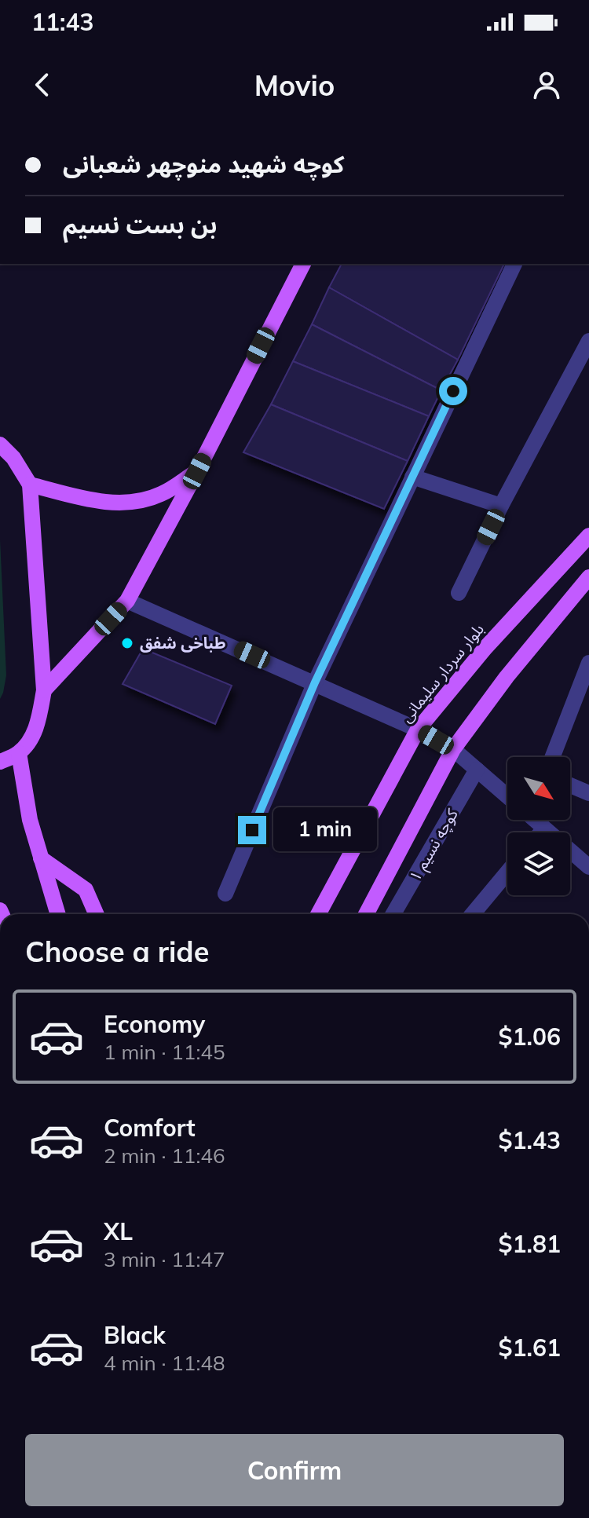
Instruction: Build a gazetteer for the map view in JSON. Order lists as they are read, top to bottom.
{
  "streets": {
    "main road": ["بلوار سردار سلیمانی"],
    "street": ["کوچه نسیم ۱"]
  },
  "places": ["طباخی شفق"],
  "north": "bottom right",
  "page": {
    "status": "11:43",
    "header": "Movio",
    "banner": ["کوچه شهید منوچهر شعبانی", "بن بست نسیم"],
    "bubble": "1 min",
    "heading": "Choose a ride",
    "list": [
      {
        "name": "Economy",
        "note": "1 min · 11:45",
        "value": "$1.06"
      },
      {
        "name": "Comfort",
        "note": "2 min · 11:46",
        "value": "$1.43"
      },
      {
        "name": "XL",
        "note": "3 min · 11:47",
        "value": "$1.81"
      },
      {
        "name": "Black",
        "note": "4 min · 11:48",
        "value": "$1.61"
      }
    ],
    "buttons": "Confirm"
  }
}
